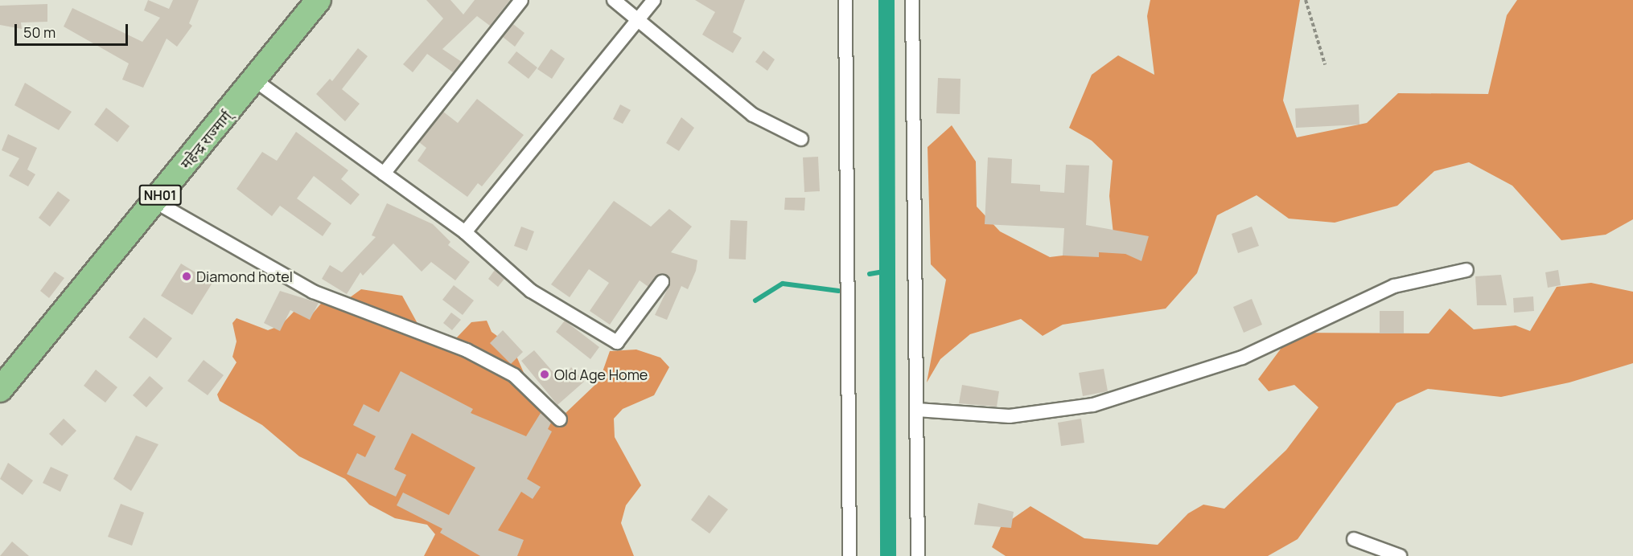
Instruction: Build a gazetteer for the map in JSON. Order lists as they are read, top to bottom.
{
  "streets": {
    "highway": ["महेन्द्र राज्मार्ग्", "NH01"]
  },
  "places": ["Diamond hotel", "Old Age Home"],
  "scale_bar": "50 m"
}
